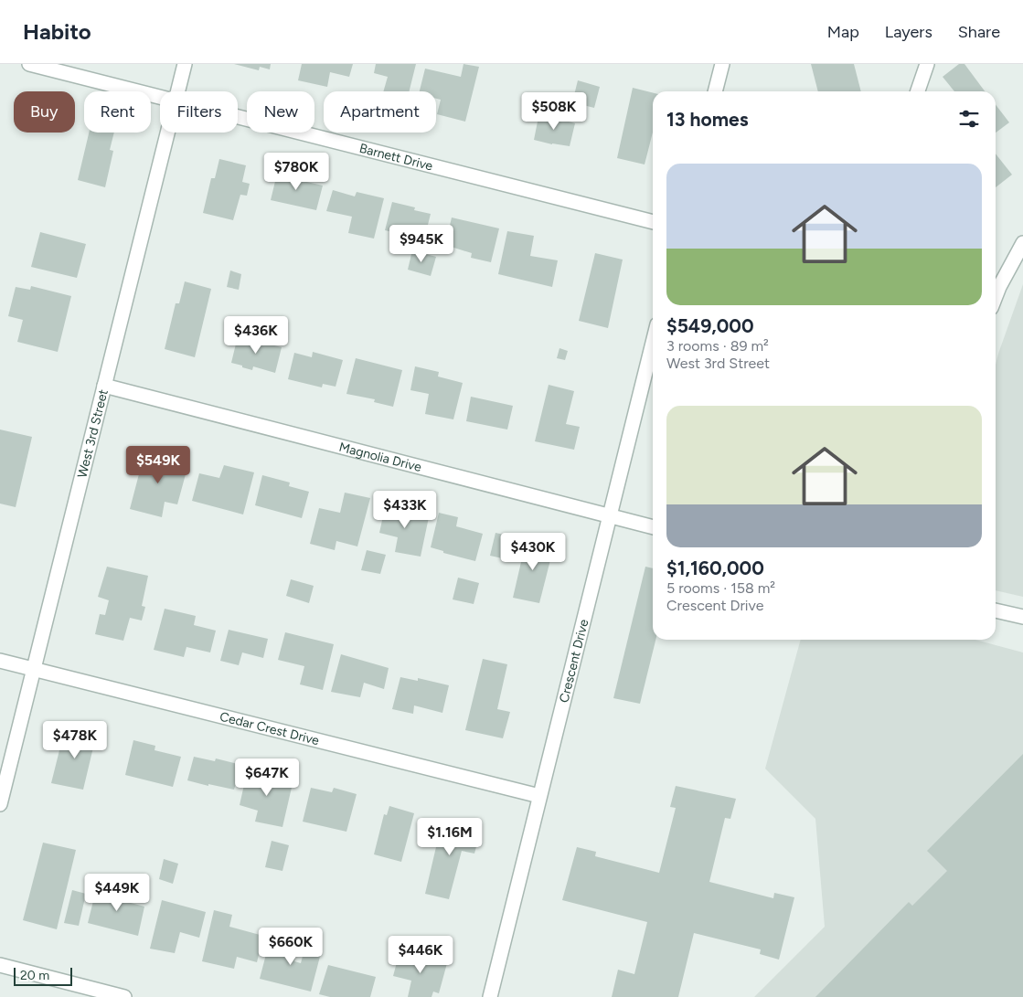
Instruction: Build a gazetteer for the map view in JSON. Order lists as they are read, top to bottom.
{
  "streets": {
    "street": [
      "Barnett Drive",
      "West 3rd Street",
      "Magnolia Drive",
      "Crescent Drive",
      "Cedar Crest Drive"
    ]
  },
  "crossings": [
    ["West 3rd Street", "Magnolia Drive"],
    ["West 3rd Street", "Cedar Crest Drive"],
    ["Magnolia Drive", "Crescent Drive"],
    ["Crescent Drive", "Cedar Crest Drive"]
  ],
  "scale_bar": "20 m",
  "page": {
    "header": "Habito",
    "nav": ["Map", "Layers", "Share"],
    "chip": [
      "Buy",
      "Rent",
      "Filters",
      "New",
      "Apartment"
    ],
    "heading": "13 homes",
    "price": [
      "$508K",
      "$780K",
      "$945K",
      "$436K",
      "$549K",
      "$433K",
      "$430K",
      "$478K",
      "$647K",
      "$1.16M",
      "$449K",
      "$660K",
      "$446K"
    ],
    "list": [
      {
        "name": "$549,000",
        "note": "3 rooms · 89 m² · West 3rd Street"
      },
      {
        "name": "$1,160,000",
        "note": "5 rooms · 158 m² · Crescent Drive"
      }
    ],
    "scale": "20 m"
  }
}
